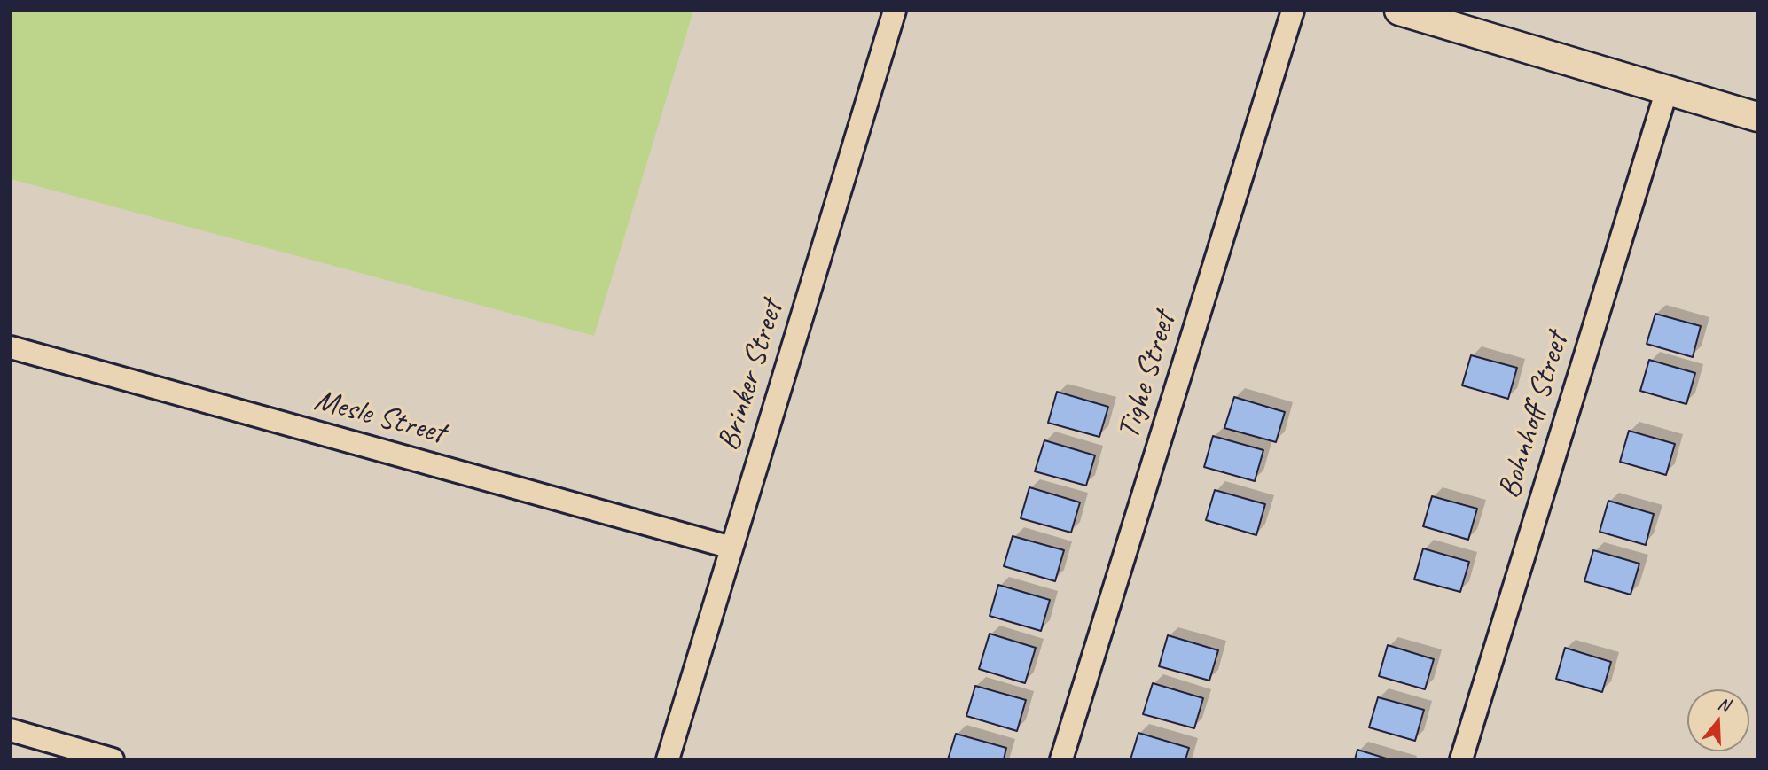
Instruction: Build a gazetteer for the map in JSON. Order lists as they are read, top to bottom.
{
  "streets": {
    "street": [
      "Brinker Street",
      "Tighe Street",
      "Bohnhoff Street",
      "Mesle Street"
    ]
  },
  "crossings": [
    ["Brinker Street", "Mesle Street"]
  ],
  "north": "top"
}
